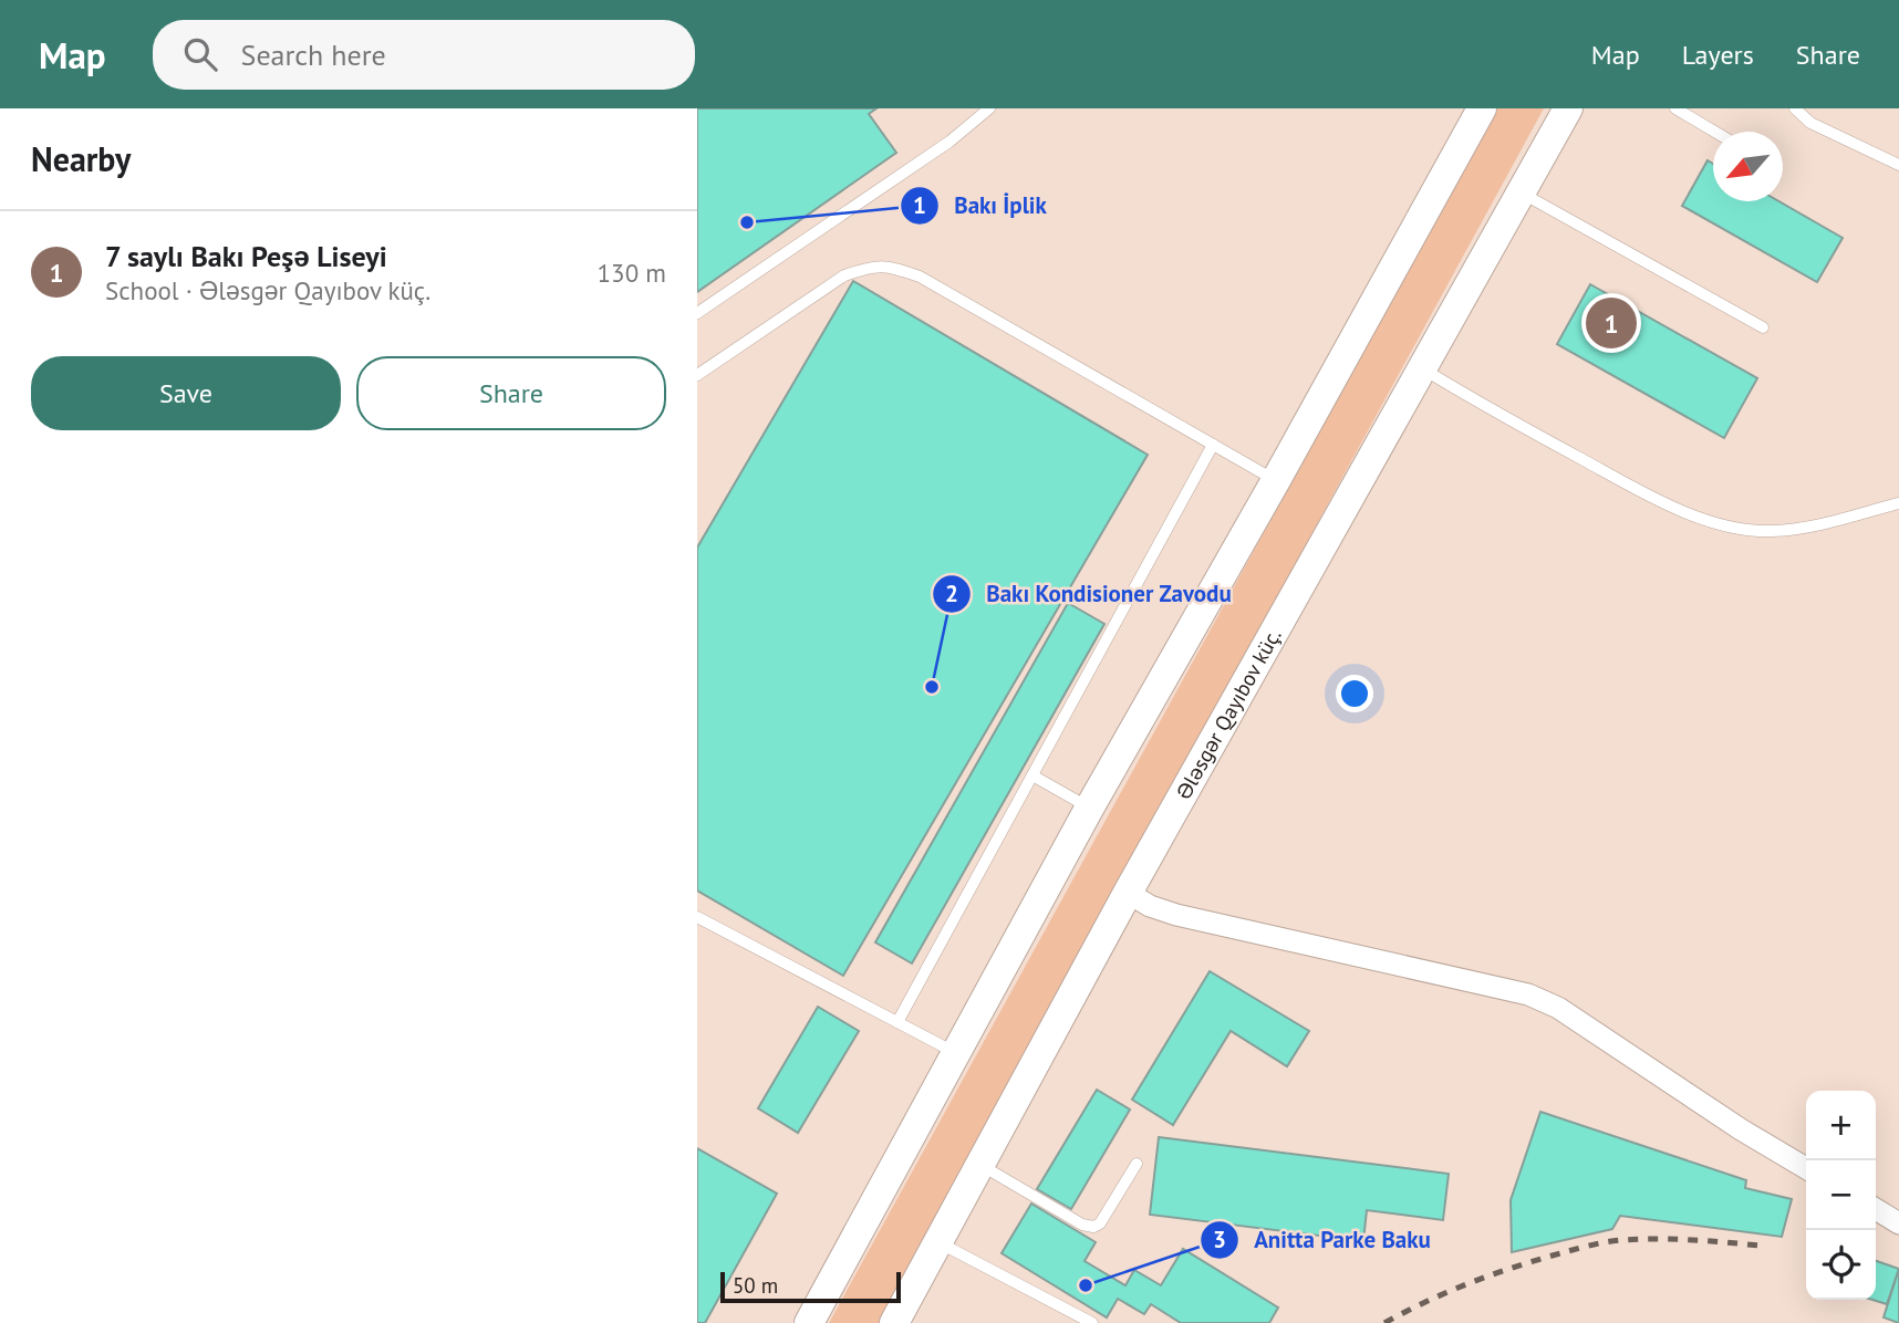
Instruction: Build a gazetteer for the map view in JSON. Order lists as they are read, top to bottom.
{
  "streets": {
    "main road": ["Ələsgər Qayıbov küç."]
  },
  "places": ["Bakı İplik", "Bakı Kondisioner Zavodu", "Anitta Parke Baku"],
  "scale_bar": "50 m",
  "north": "bottom left",
  "page": {
    "header": "Map",
    "search": "Search here",
    "nav": ["Map", "Layers", "Share"],
    "heading": "Nearby",
    "list": [
      {
        "mark": "1",
        "name": "7 saylı Bakı Peşə Liseyi",
        "note": "School · Ələsgər Qayıbov küç.",
        "value": "130 m"
      }
    ],
    "pins": "1",
    "buttons": ["Save", "Share"],
    "map_buttons": ["+", "−"],
    "scale": "50 m"
  }
}
